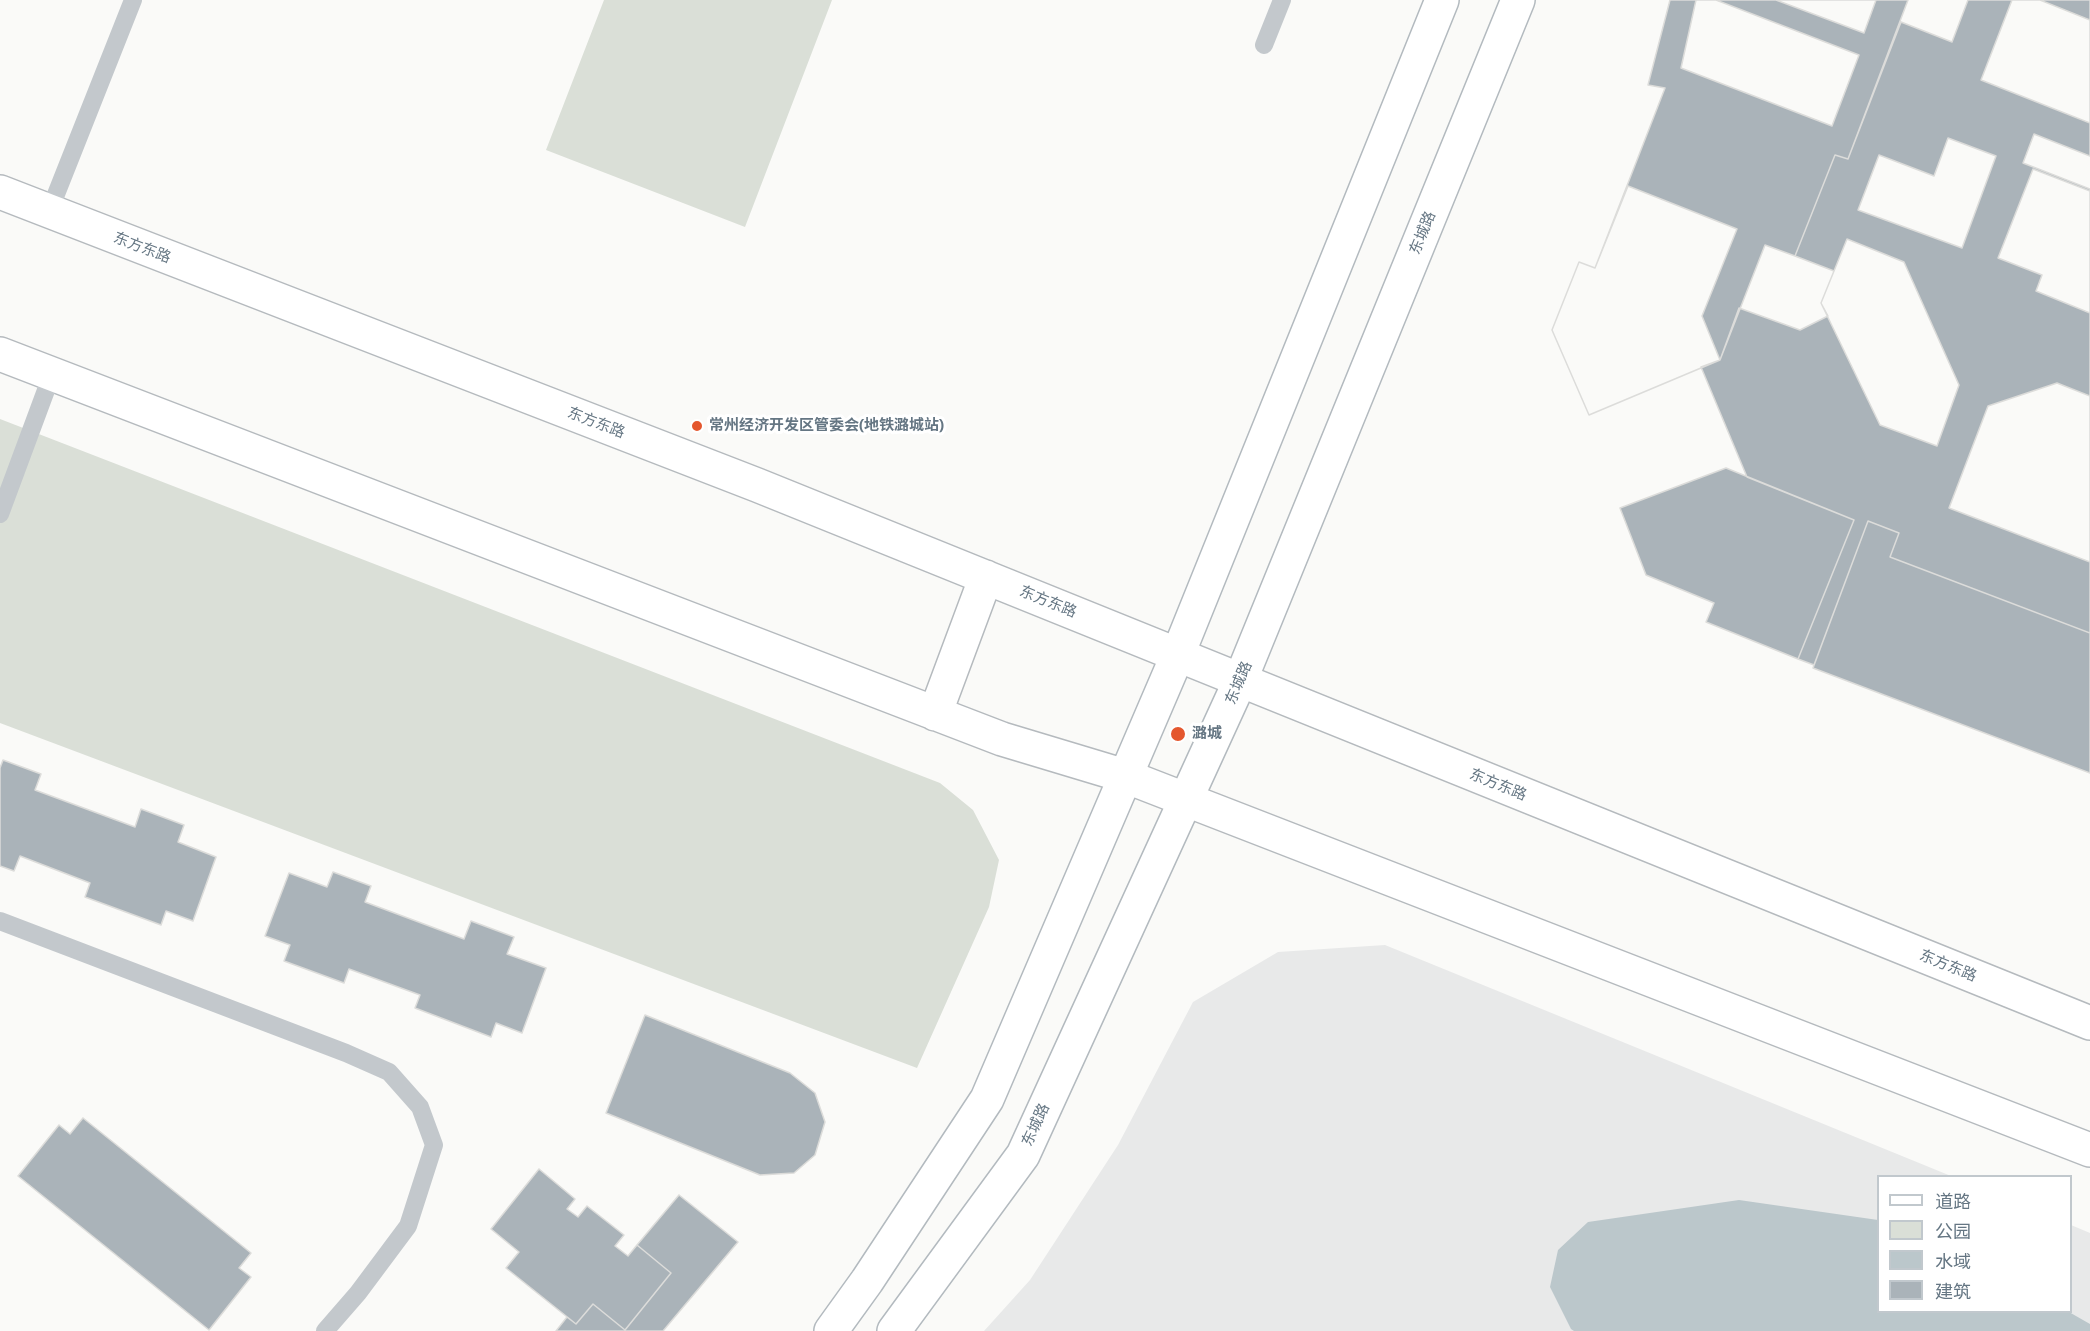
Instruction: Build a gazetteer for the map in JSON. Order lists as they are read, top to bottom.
{
  "streets": {
    "main road": ["东城路", "东方东路"]
  },
  "crossings": [
    ["东城路", "东方东路"]
  ],
  "places": ["常州经济开发区管委会(地铁潞城站)", "潞城"],
  "legend": [
    "道路",
    "公园",
    "水域",
    "建筑"
  ]
}
